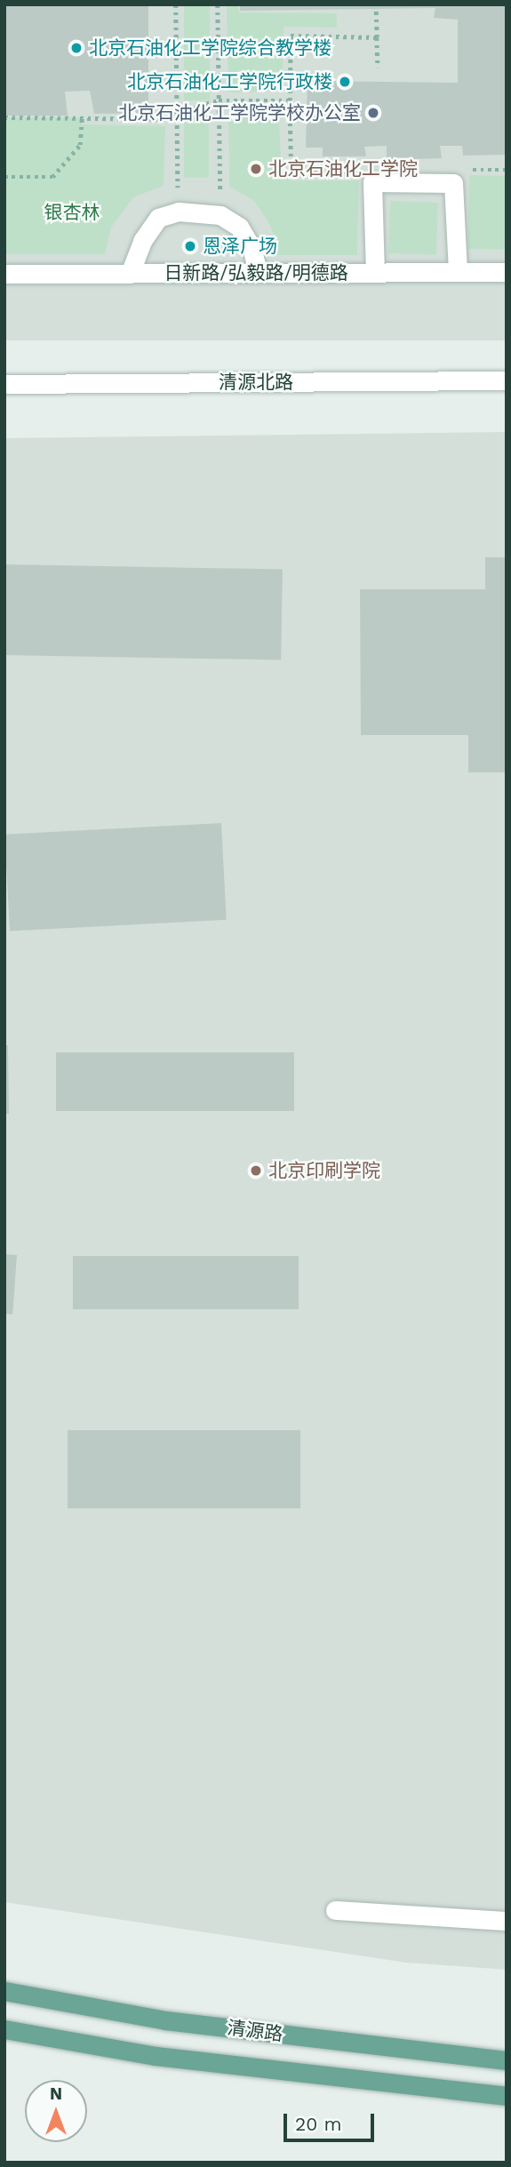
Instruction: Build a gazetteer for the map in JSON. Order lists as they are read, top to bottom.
{
  "streets": {
    "main road": ["清源路"],
    "street": ["日新路/弘毅路/明德路", "清源北路"]
  },
  "parks": ["银杏林"],
  "places": [
    "北京石油化工学院综合教学楼",
    "北京石油化工学院行政楼",
    "北京石油化工学院学校办公室",
    "北京石油化工学院",
    "恩泽广场",
    "北京印刷学院"
  ],
  "scale_bar": "20 m",
  "north": "top"
}
